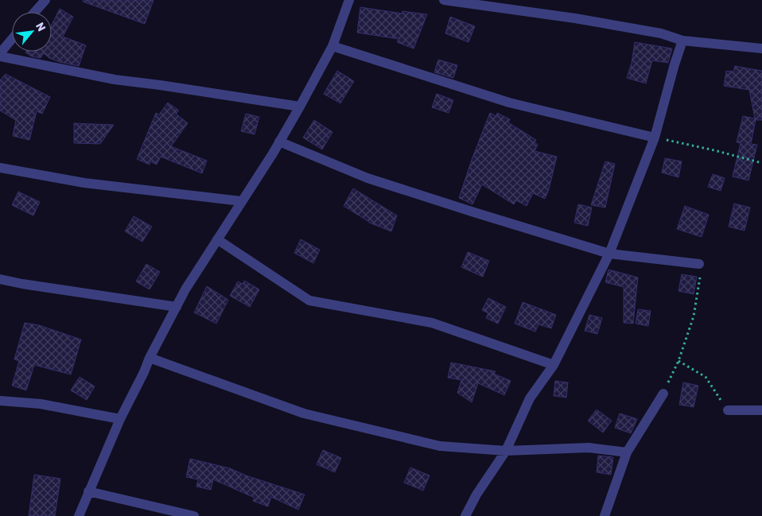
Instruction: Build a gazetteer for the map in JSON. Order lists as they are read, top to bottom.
{
  "north": "top right"
}
